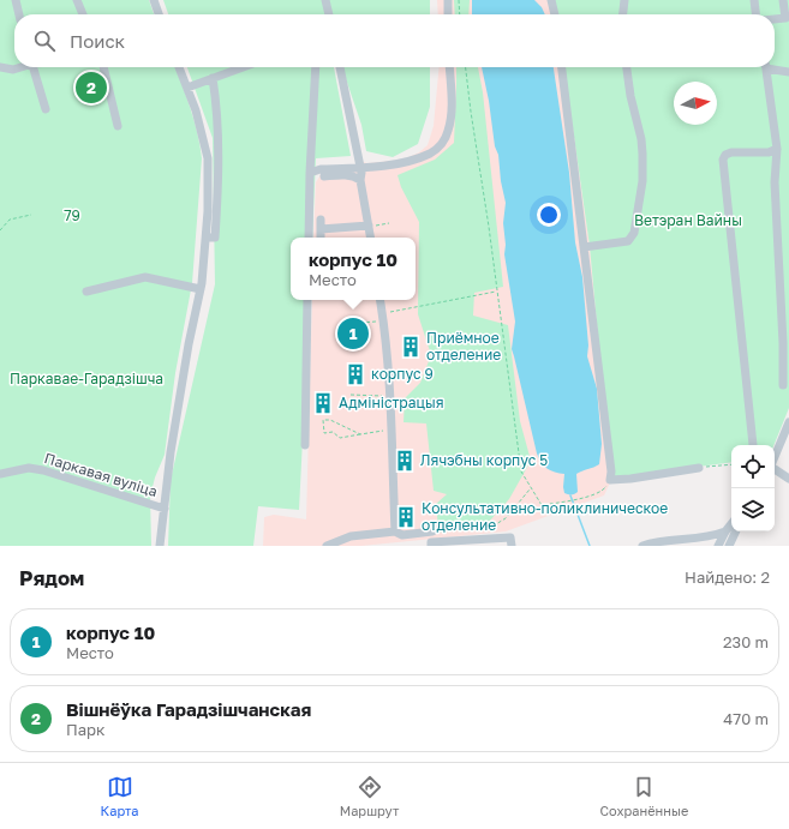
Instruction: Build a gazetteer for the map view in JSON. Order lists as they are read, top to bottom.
{
  "streets": {
    "street": ["Паркавая вуліца"]
  },
  "parks": ["79", "Ветэран Вайны", "Паркавае-Гарадзішча"],
  "places": {
    "building": [
      "Приёмное отделение",
      "корпус 9",
      "Адміністрацыя",
      "Лячэбны корпус 5",
      "Консультативно-поликлиническое отделение"
    ]
  },
  "north": "right",
  "page": {
    "search": "Поиск",
    "pins": ["2", "1"],
    "popup": ["корпус 10", "Место"],
    "heading": ["Рядом", "Найдено: 2"],
    "list": [
      {
        "mark": "1",
        "name": "корпус 10",
        "note": "Место",
        "value": "230 m"
      },
      {
        "mark": "2",
        "name": "Вішнёўка Гарадзішчанская",
        "note": "Парк",
        "value": "470 m"
      }
    ],
    "nav": ["Карта", "Маршрут", "Сохранённые"]
  }
}
